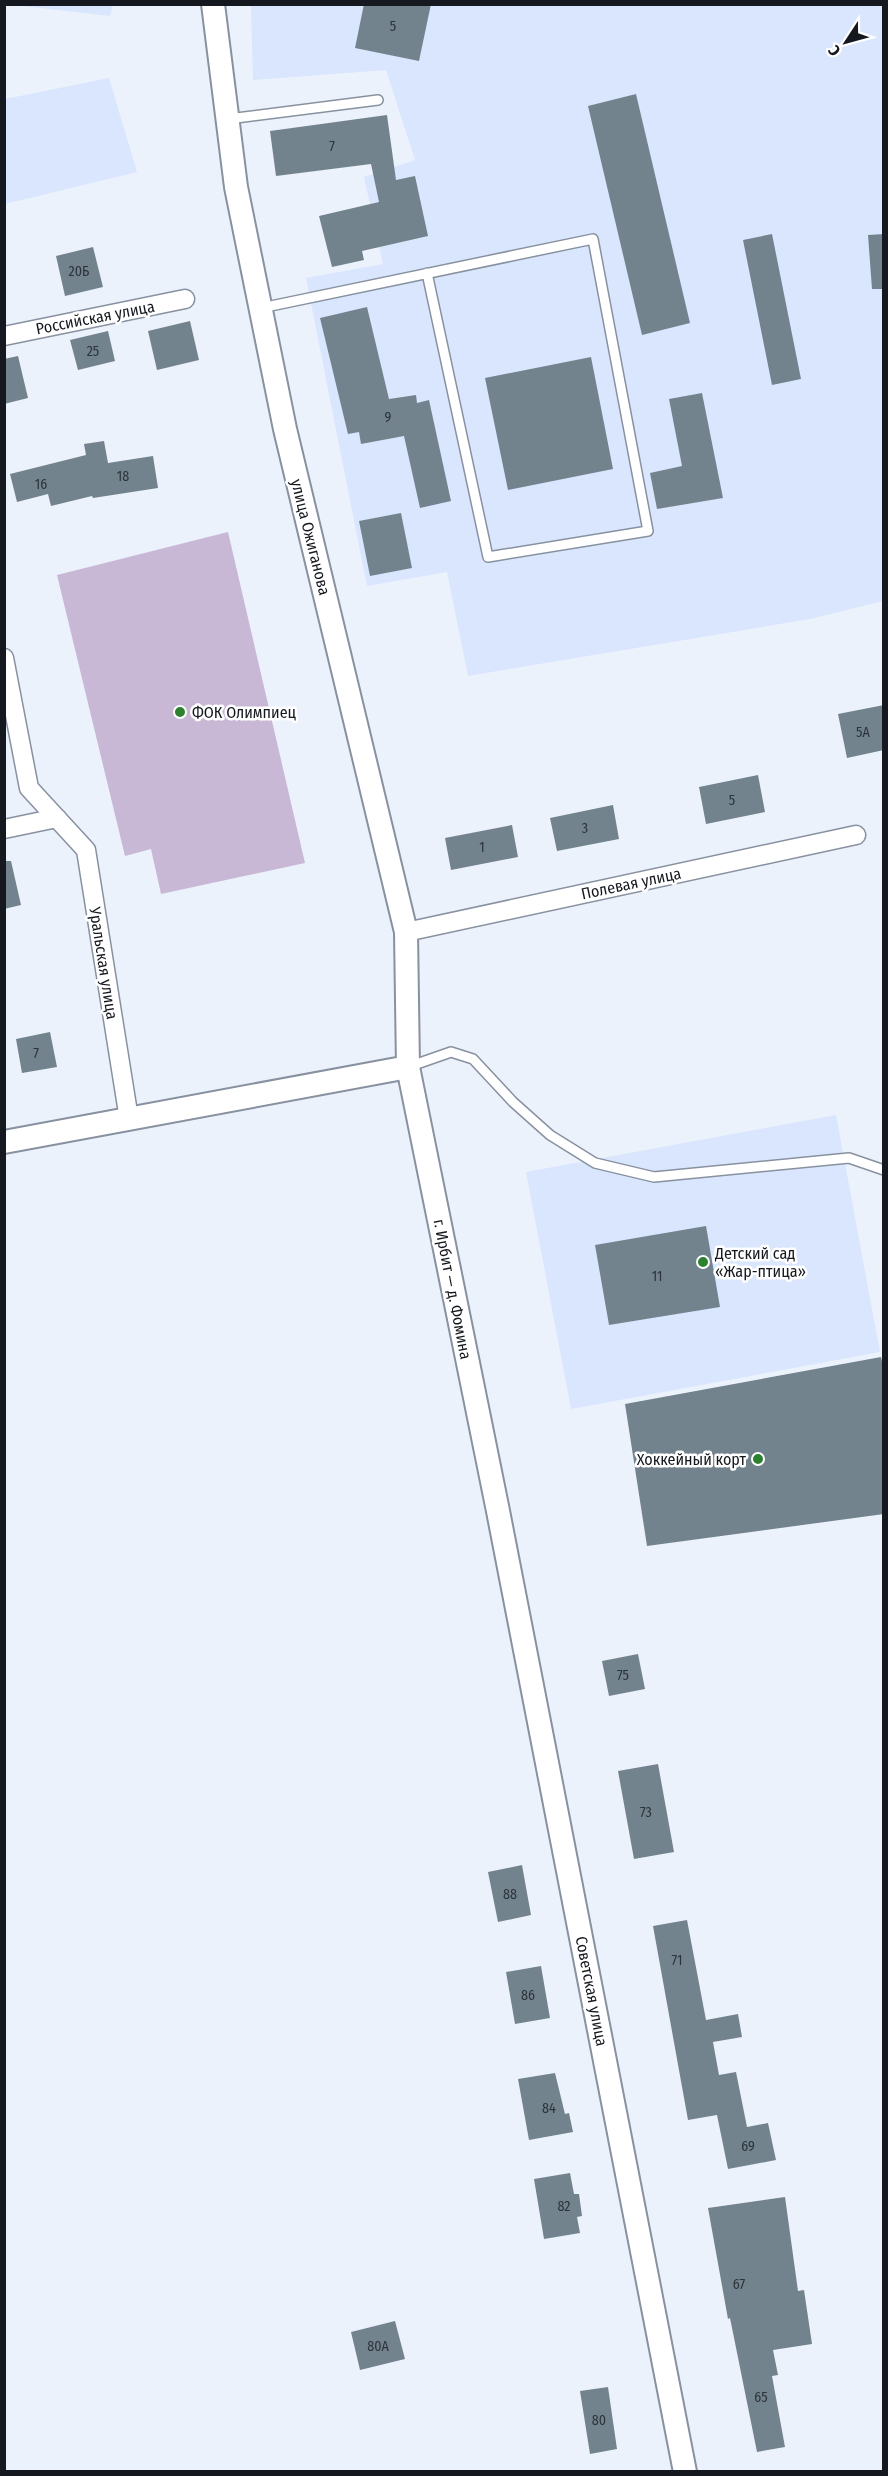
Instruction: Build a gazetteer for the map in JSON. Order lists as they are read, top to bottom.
{
  "streets": {
    "street": [
      "Российская улица",
      "улица Ожиганова",
      "Полевая улица",
      "Уральская улица",
      "г. Ирбит — д. Фомина",
      "Советская улица"
    ]
  },
  "crossings": [
    ["улица Ожиганова", "Полевая улица"],
    ["улица Ожиганова", "г. Ирбит — д. Фомина"],
    ["г. Ирбит — д. Фомина", "Советская улица"]
  ],
  "places": ["ФОК Олимпиец", "Детский сад «Жар-птица»", "Хоккейный корт"],
  "house_numbers": [
    "5",
    "7",
    "20Б",
    "25",
    "9",
    "18",
    "16",
    "5А",
    "5",
    "3",
    "1",
    "7",
    "11",
    "75",
    "73",
    "88",
    "71",
    "86",
    "84",
    "69",
    "82",
    "67",
    "80А",
    "65",
    "80"
  ],
  "north": "bottom left"
}
